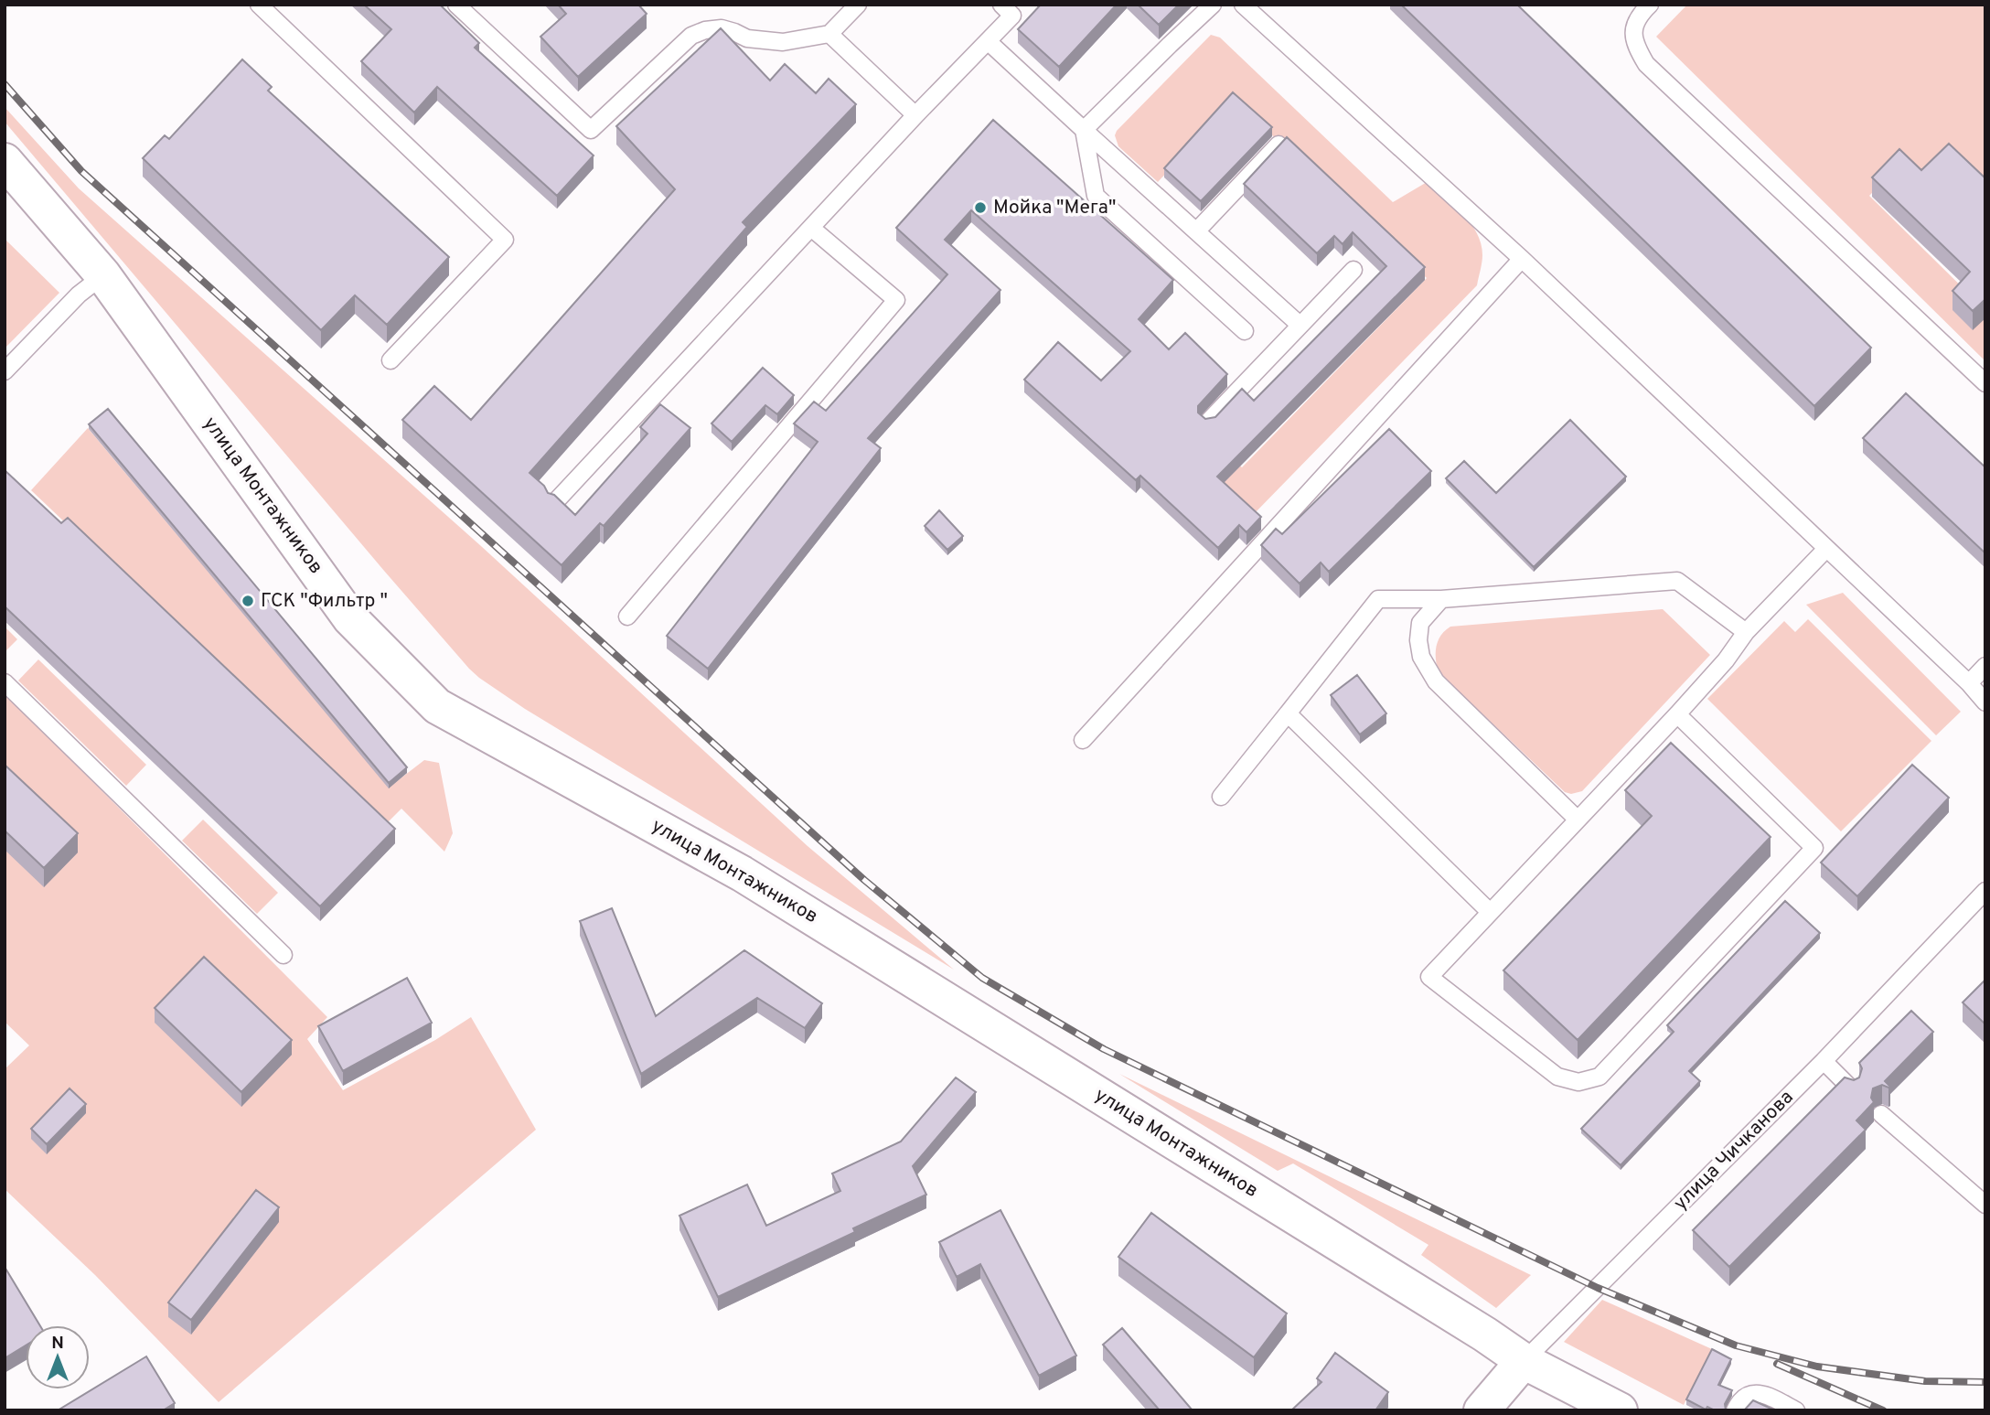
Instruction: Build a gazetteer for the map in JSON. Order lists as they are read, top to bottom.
{
  "streets": {
    "main road": ["улица Монтажников", "улица Чичканова"]
  },
  "crossings": [
    ["улица Монтажников", "улица Чичканова"]
  ],
  "places": ["Мойка \"Мега\"", "ГСК \"Фильтр \""],
  "north": "top"
}
